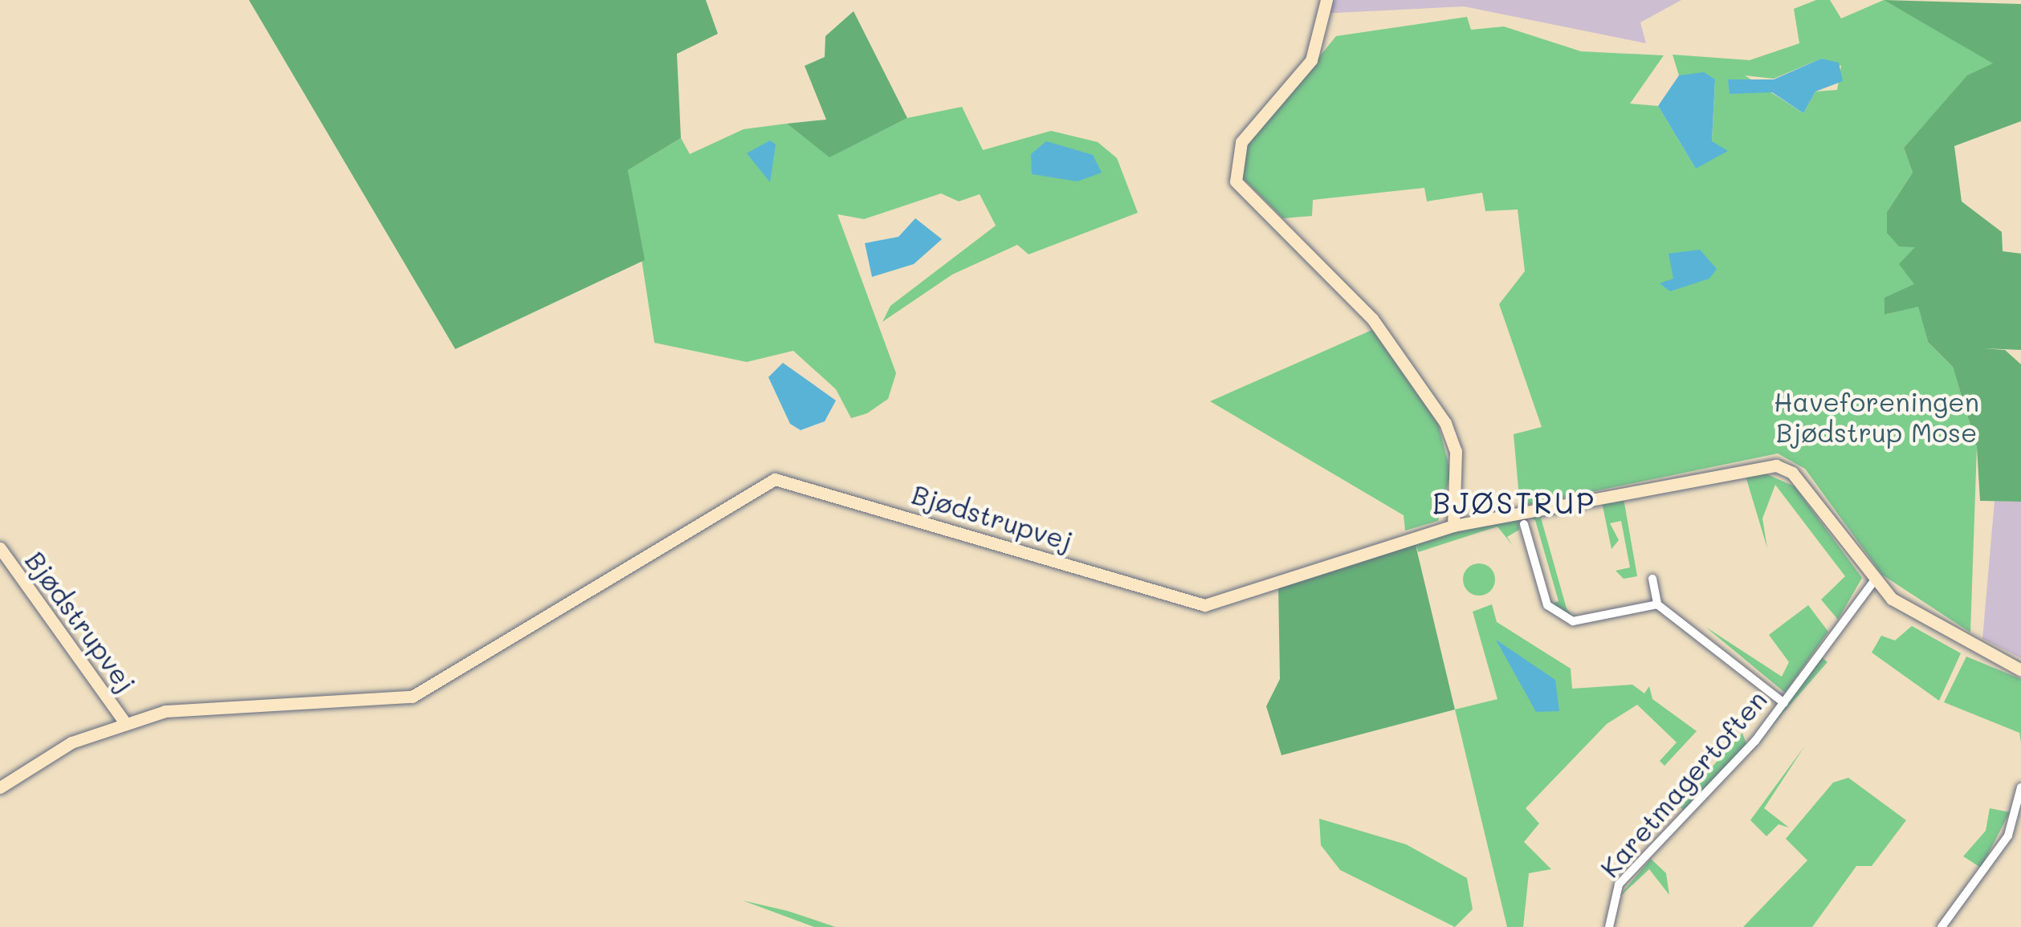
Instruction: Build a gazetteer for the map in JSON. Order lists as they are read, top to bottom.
{
  "streets": {
    "street": ["Bjødstrupvej", "Karetmagertoften"]
  },
  "crossings": [
    ["Bjødstrupvej", "Karetmagertoften"]
  ],
  "districts": ["BJØSTRUP"],
  "parks": ["Haveforeningen Bjødstrup Mose"]
}
